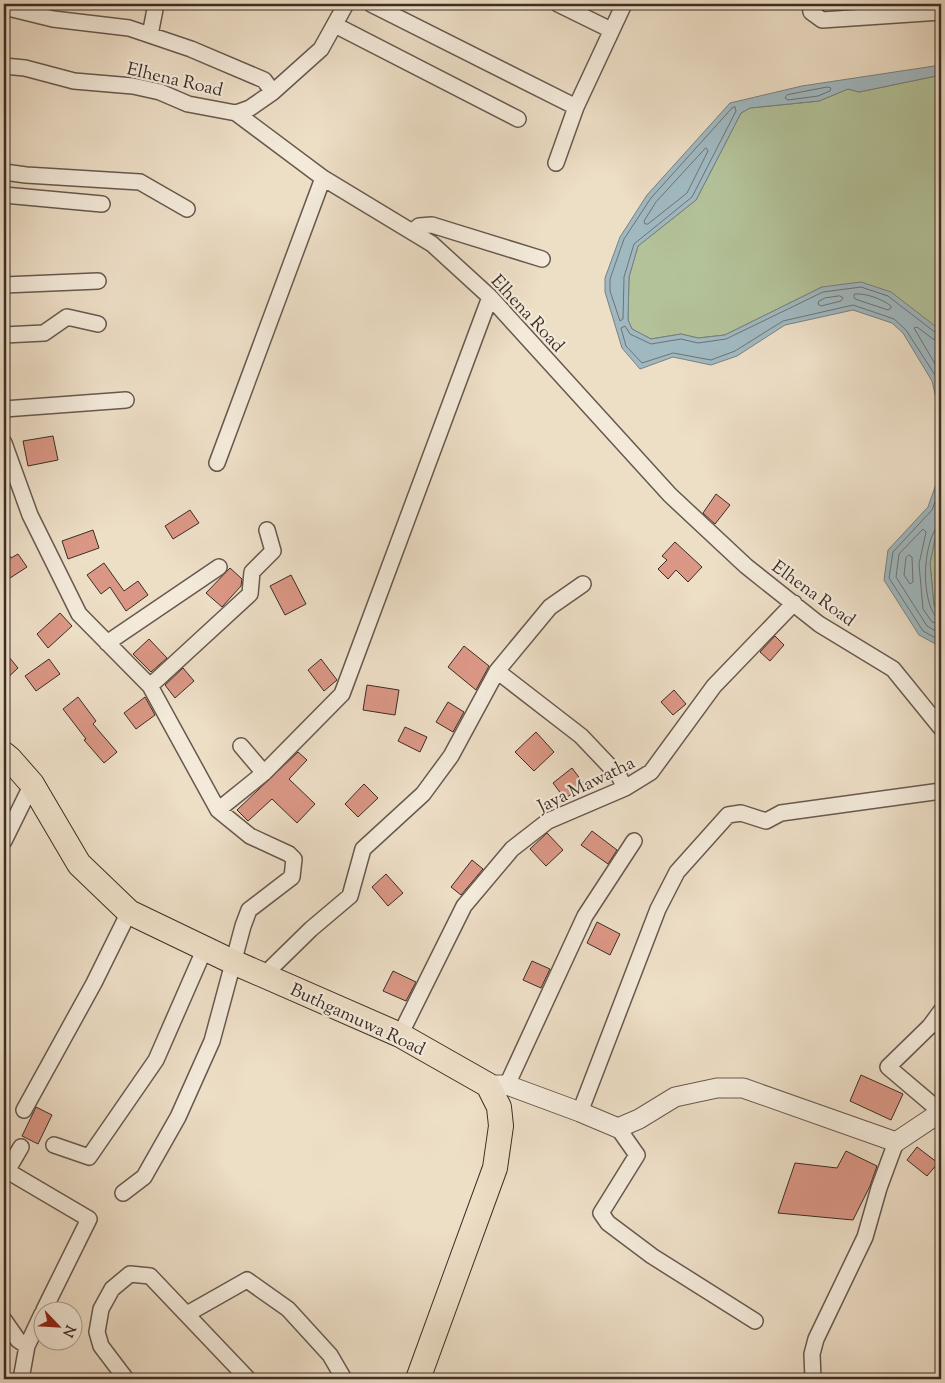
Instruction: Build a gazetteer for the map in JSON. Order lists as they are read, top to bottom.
{
  "streets": {
    "main road": ["Buthgamuwa Road"],
    "street": ["Elhena Road", "Jaya Mawatha"]
  },
  "crossings": [
    ["Elhena Road", "Jaya Mawatha"],
    ["Jaya Mawatha", "Buthgamuwa Road"]
  ],
  "north": "bottom right"
}
